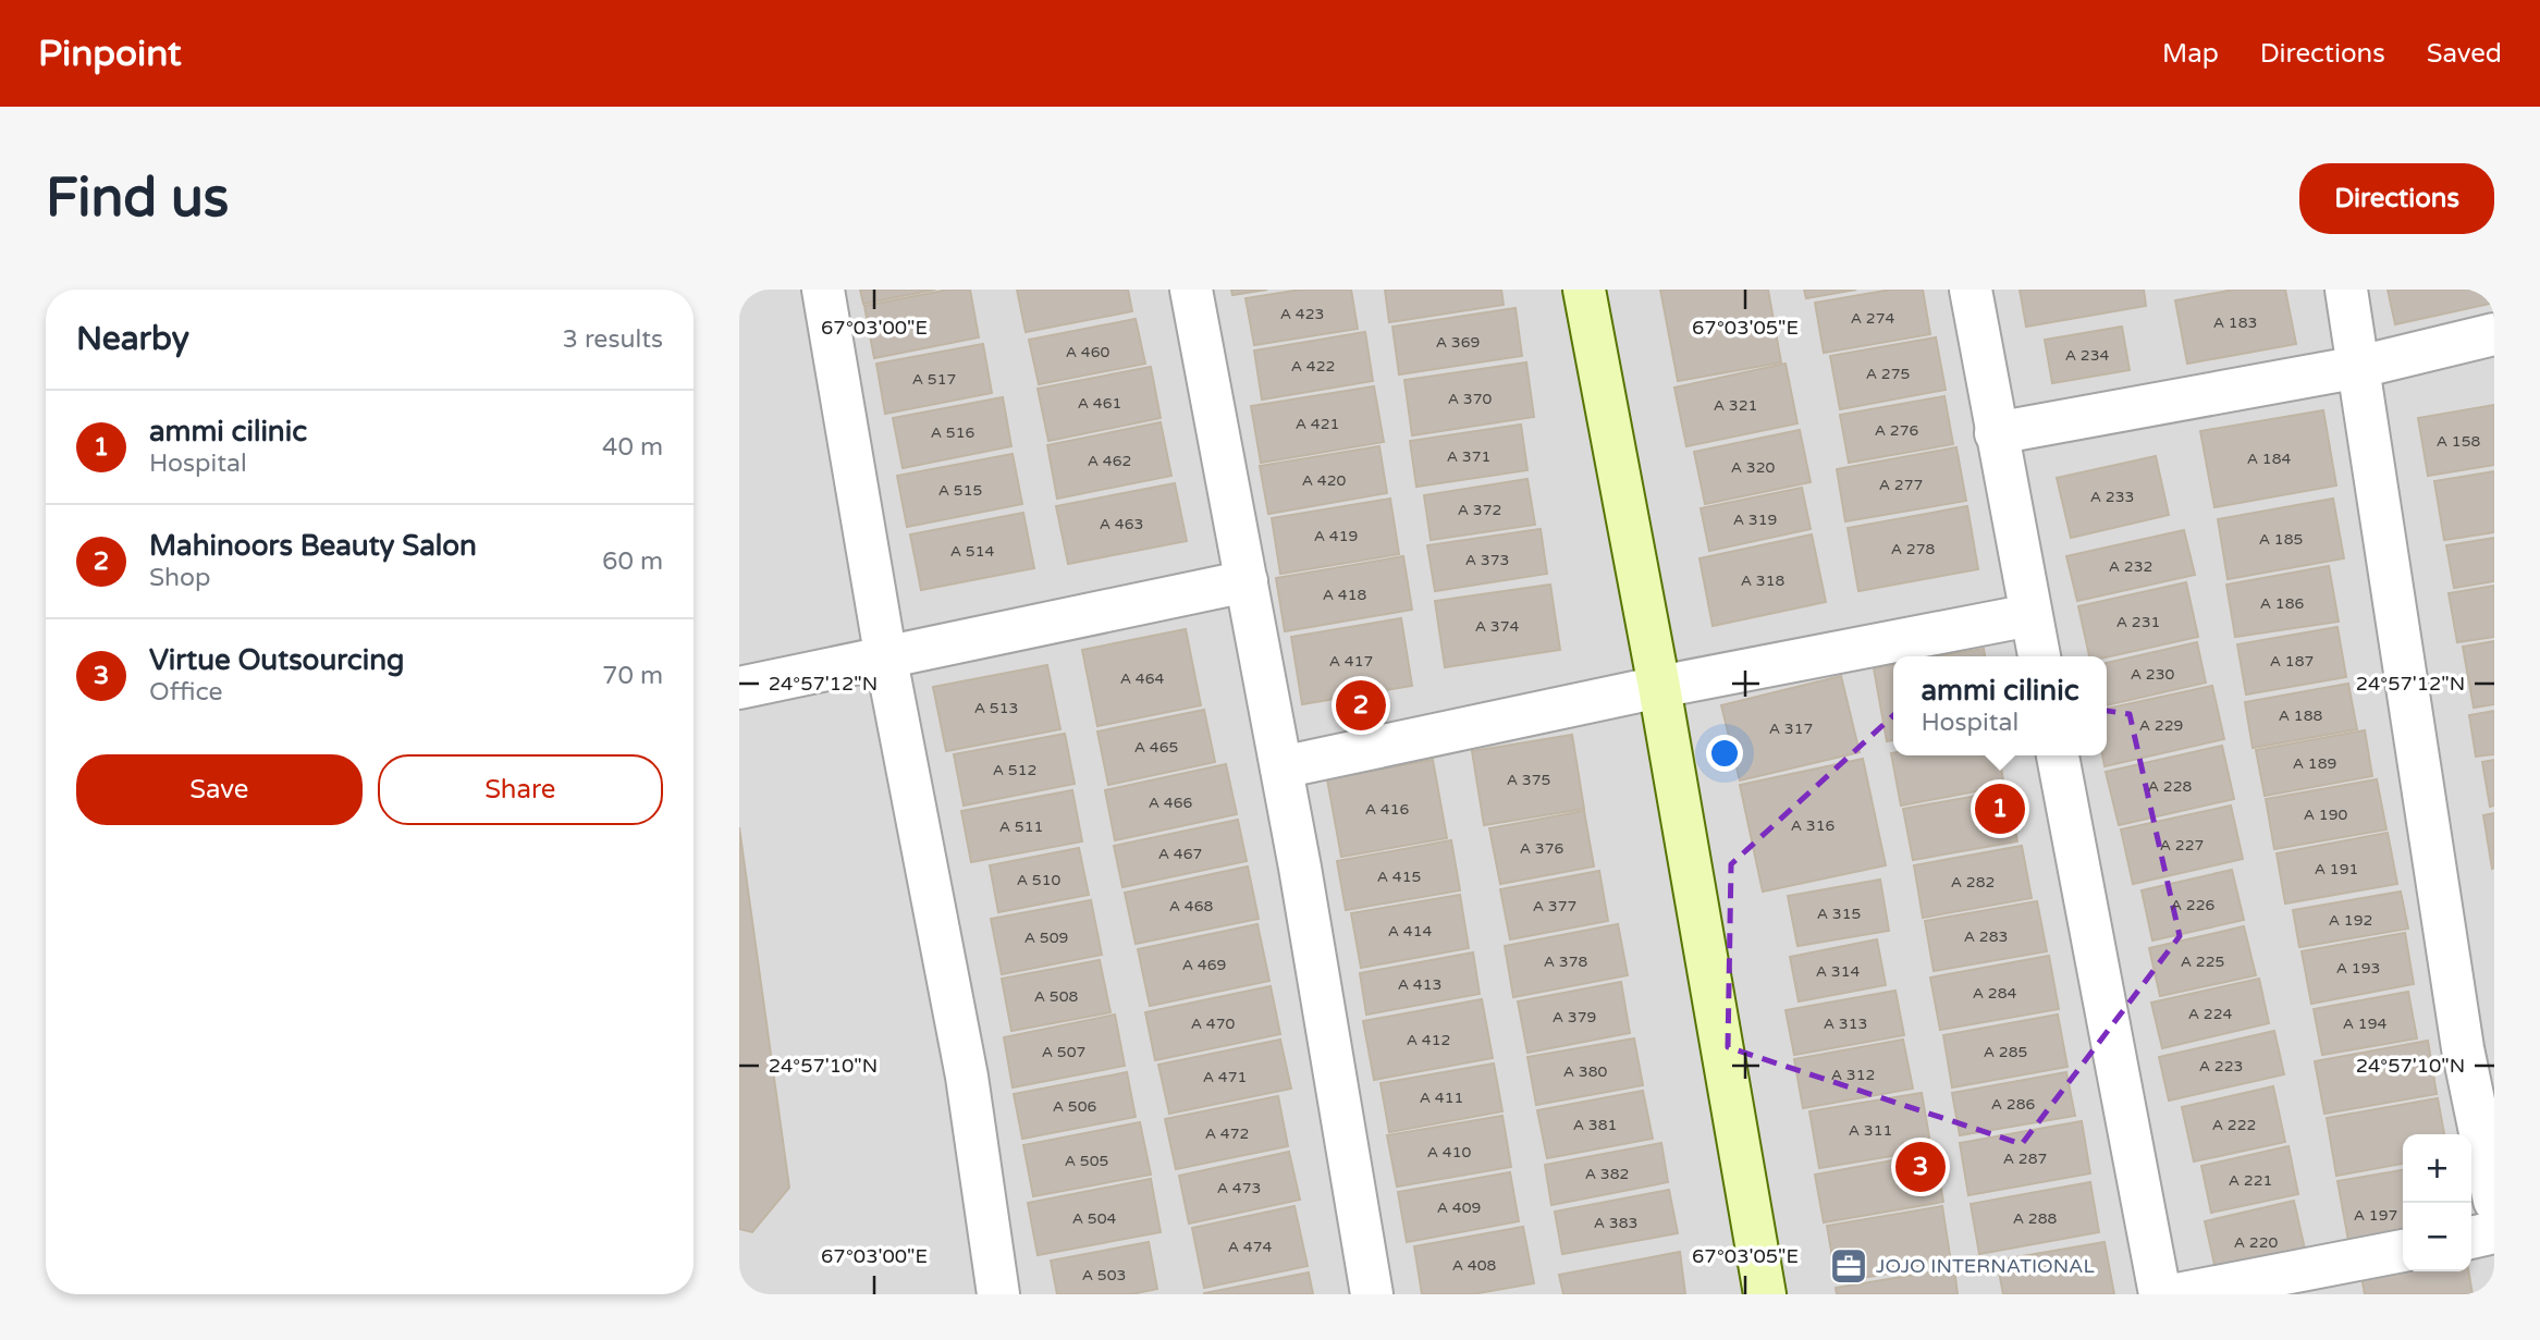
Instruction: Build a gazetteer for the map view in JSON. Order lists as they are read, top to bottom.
{
  "places": {
    "office": ["JOJO INTERNATIONAL"]
  },
  "house_numbers": [
    "A 423",
    "A 274",
    "A 183",
    "A 369",
    "A 460",
    "A 234",
    "A 422",
    "A 275",
    "A 517",
    "A 370",
    "A 461",
    "A 321",
    "A 421",
    "A 276",
    "A 516",
    "A 158",
    "A 371",
    "A 184",
    "A 462",
    "A 320",
    "A 420",
    "A 277",
    "A 515",
    "A 233",
    "A 372",
    "A 319",
    "A 463",
    "A 419",
    "A 185",
    "A 278",
    "A 514",
    "A 373",
    "A 232",
    "A 318",
    "A 418",
    "A 186",
    "A 231",
    "A 374",
    "A 417",
    "A 187",
    "A 230",
    "A 464",
    "A 513",
    "A 188",
    "A 229",
    "A 317",
    "A 465",
    "A 189",
    "A 512",
    "A 375",
    "A 228",
    "A 466",
    "A 416",
    "A 190",
    "A 316",
    "A 511",
    "A 227",
    "A 376",
    "A 467",
    "A 191",
    "A 415",
    "A 510",
    "A 282",
    "A 226",
    "A 468",
    "A 377",
    "A 315",
    "A 192",
    "A 414",
    "A 283",
    "A 509",
    "A 378",
    "A 225",
    "A 469",
    "A 193",
    "A 314",
    "A 413",
    "A 284",
    "A 508",
    "A 224",
    "A 379",
    "A 470",
    "A 313",
    "A 194",
    "A 412",
    "A 507",
    "A 285",
    "A 223",
    "A 380",
    "A 312",
    "A 471",
    "A 411",
    "A 286",
    "A 506",
    "A 381",
    "A 222",
    "A 311",
    "A 472",
    "A 410",
    "A 287",
    "A 505",
    "A 382",
    "A 221",
    "A 473",
    "A 409",
    "A 197",
    "A 504",
    "A 288",
    "A 383",
    "A 220",
    "A 474",
    "A 408",
    "A 503"
  ],
  "page": {
    "header": "Pinpoint",
    "nav": ["Map", "Directions", "Saved"],
    "buttons": [
      "Directions",
      ["Save", "Share"]
    ],
    "title": "Find us",
    "heading": ["Nearby", "3 results"],
    "list": [
      {
        "mark": "1",
        "name": "ammi cilinic",
        "note": "Hospital",
        "value": "40 m"
      },
      {
        "mark": "2",
        "name": "Mahinoors Beauty Salon",
        "note": "Shop",
        "value": "60 m"
      },
      {
        "mark": "3",
        "name": "Virtue Outsourcing",
        "note": "Office",
        "value": "70 m"
      }
    ],
    "popup": ["ammi cilinic", "Hospital"],
    "pins": ["2", "1", "3"],
    "map_buttons": ["+", "−"]
  },
  "coordinates": [
    "67°03'00\"E",
    "67°03'05\"E",
    "24°57'12\"N",
    "24°57'10\"N"
  ]
}
